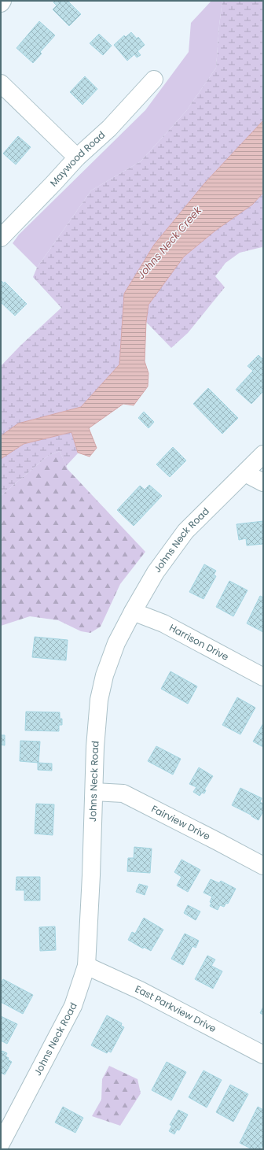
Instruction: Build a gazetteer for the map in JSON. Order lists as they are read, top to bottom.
{
  "streets": {
    "street": [
      "Maywood Road",
      "Johns Neck Road",
      "Harrison Drive",
      "Fairview Drive",
      "East Parkview Drive"
    ]
  },
  "crossings": [
    ["Johns Neck Road", "Harrison Drive"],
    ["Johns Neck Road", "Fairview Drive"],
    ["Johns Neck Road", "East Parkview Drive"]
  ],
  "water": ["Johns Neck Creek"]
}
